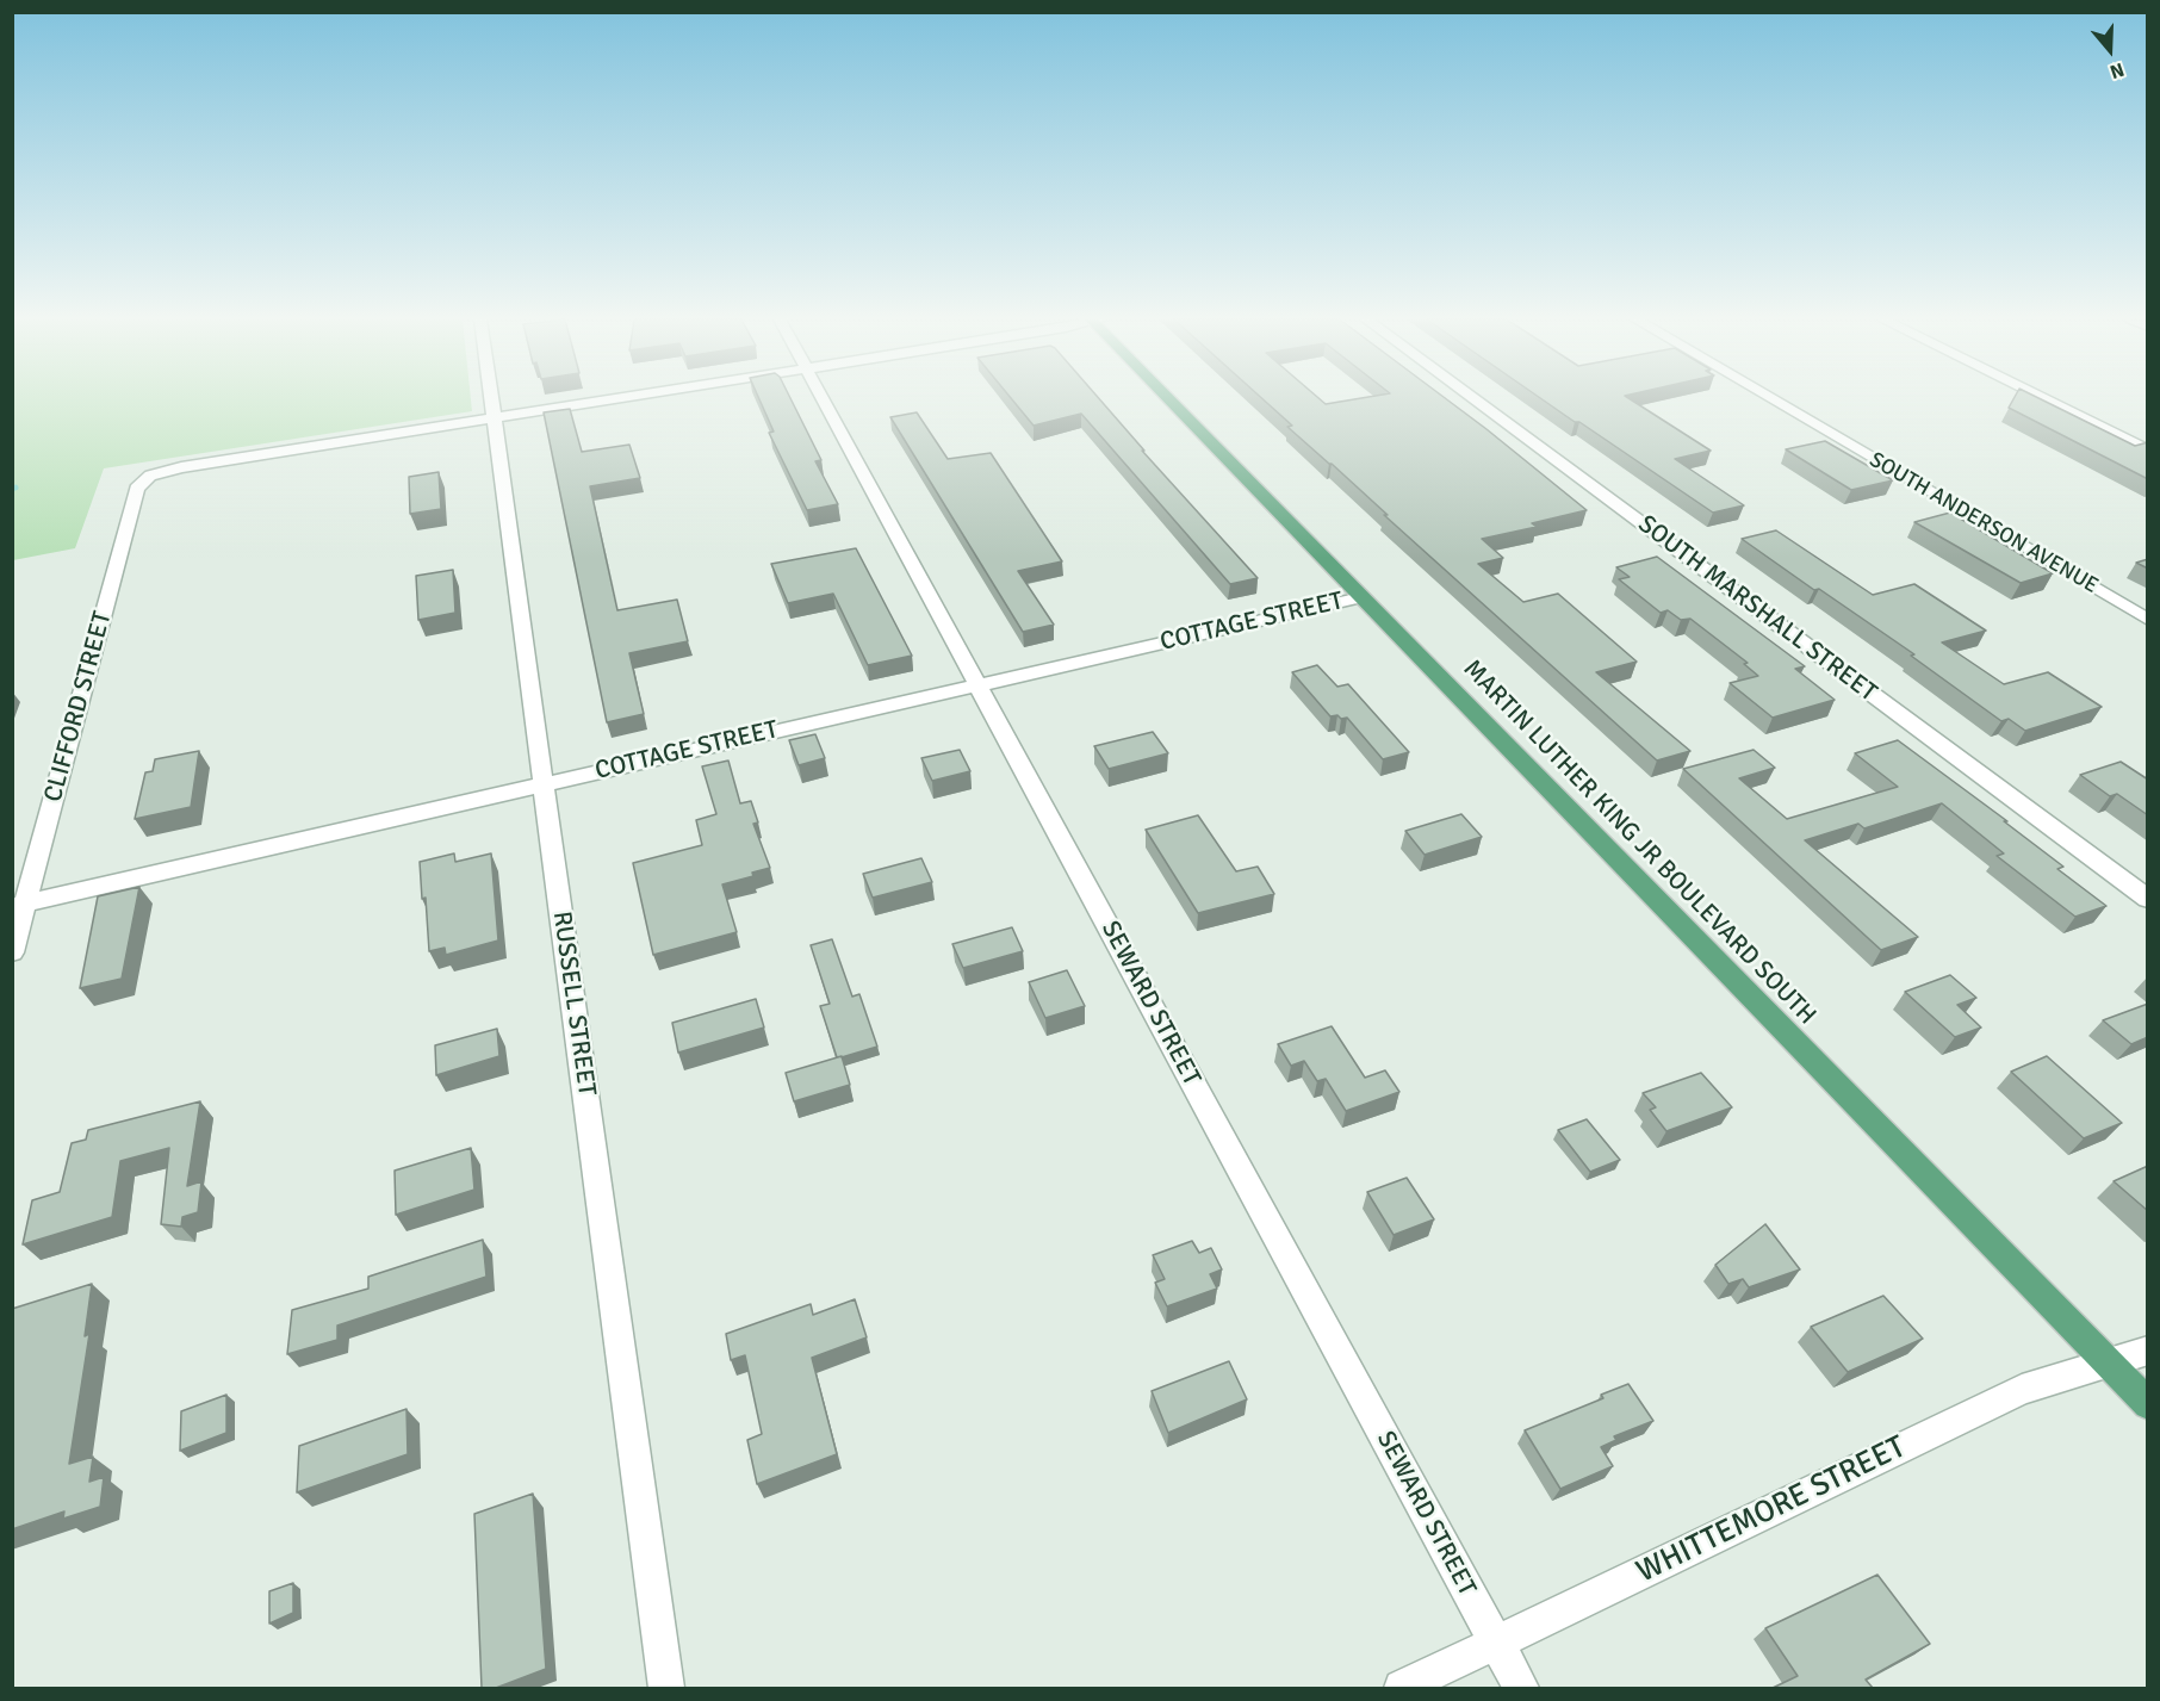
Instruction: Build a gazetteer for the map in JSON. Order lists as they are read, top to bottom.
{
  "streets": {
    "main road": ["MARTIN LUTHER KING JR BOULEVARD SOUTH"],
    "street": [
      "SOUTH ANDERSON AVENUE",
      "SOUTH MARSHALL STREET",
      "COTTAGE STREET",
      "CLIFFORD STREET",
      "RUSSELL STREET",
      "SEWARD STREET",
      "WHITTEMORE STREET"
    ]
  },
  "crossings": [
    ["COTTAGE STREET", "CLIFFORD STREET"],
    ["COTTAGE STREET", "MARTIN LUTHER KING JR BOULEVARD SOUTH"],
    ["COTTAGE STREET", "RUSSELL STREET"],
    ["COTTAGE STREET", "SEWARD STREET"],
    ["CLIFFORD STREET", "RUSSELL STREET"],
    ["MARTIN LUTHER KING JR BOULEVARD SOUTH", "WHITTEMORE STREET"],
    ["SEWARD STREET", "WHITTEMORE STREET"]
  ],
  "north": "bottom"
}
